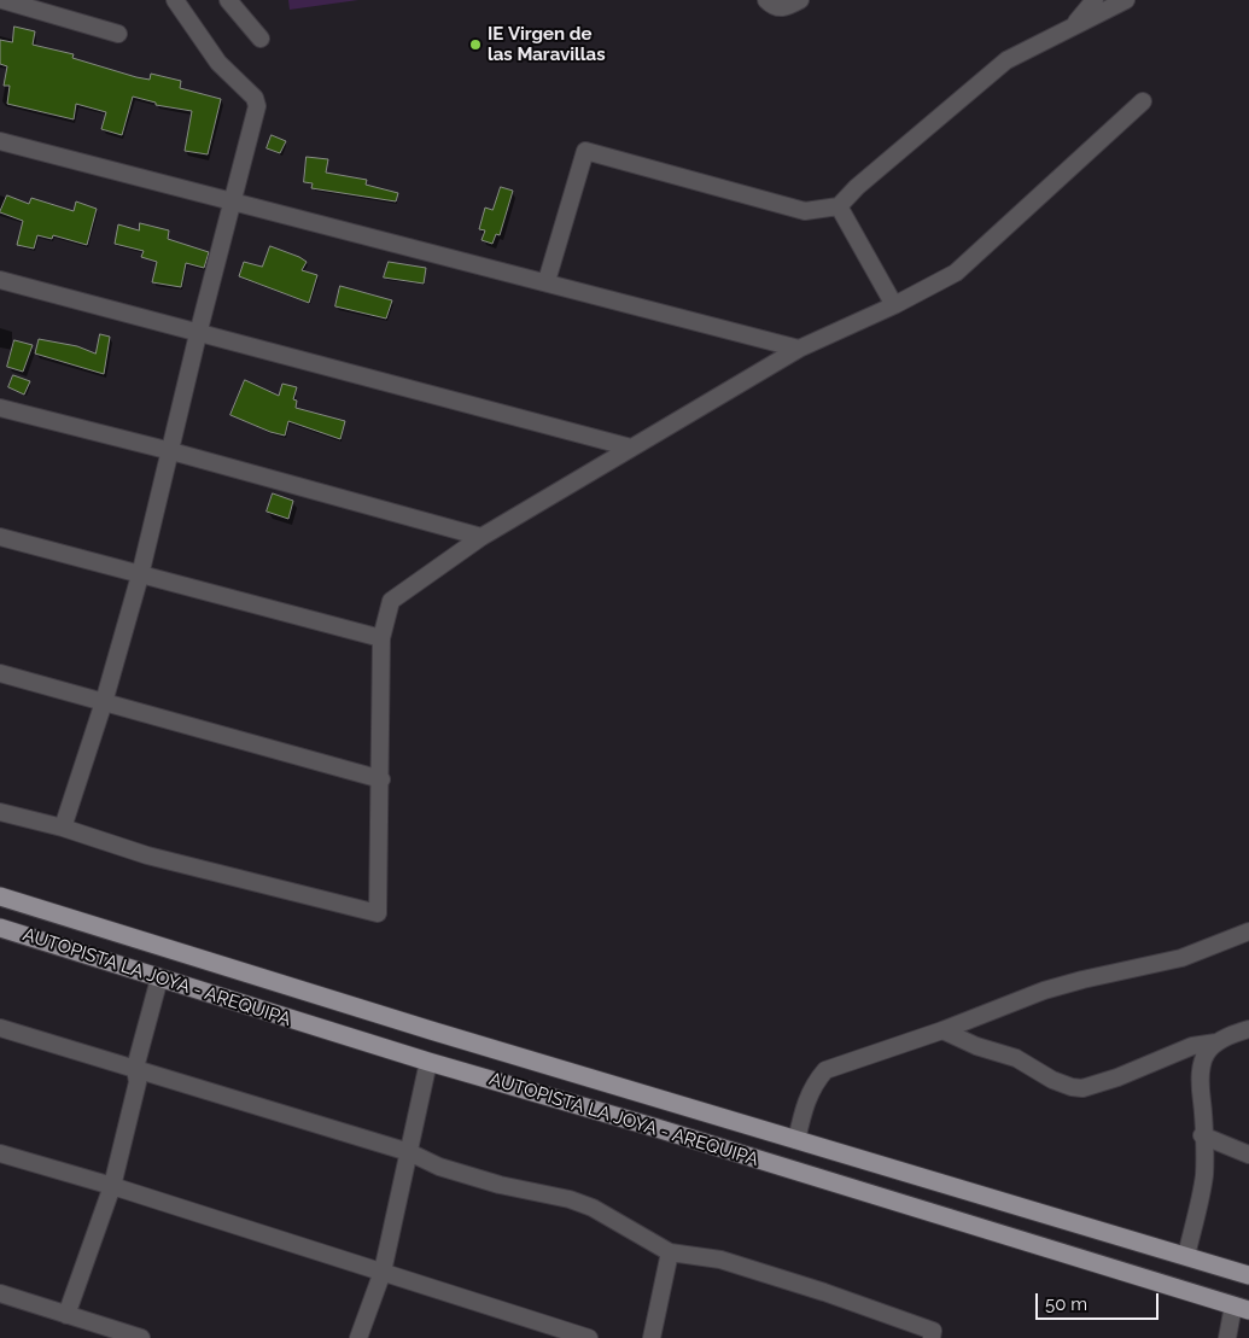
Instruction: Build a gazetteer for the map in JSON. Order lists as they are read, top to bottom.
{
  "streets": {
    "main road": ["AUTOPISTA LA JOYA - AREQUIPA"]
  },
  "places": ["IE Virgen de las Maravillas"],
  "scale_bar": "50 m"
}
